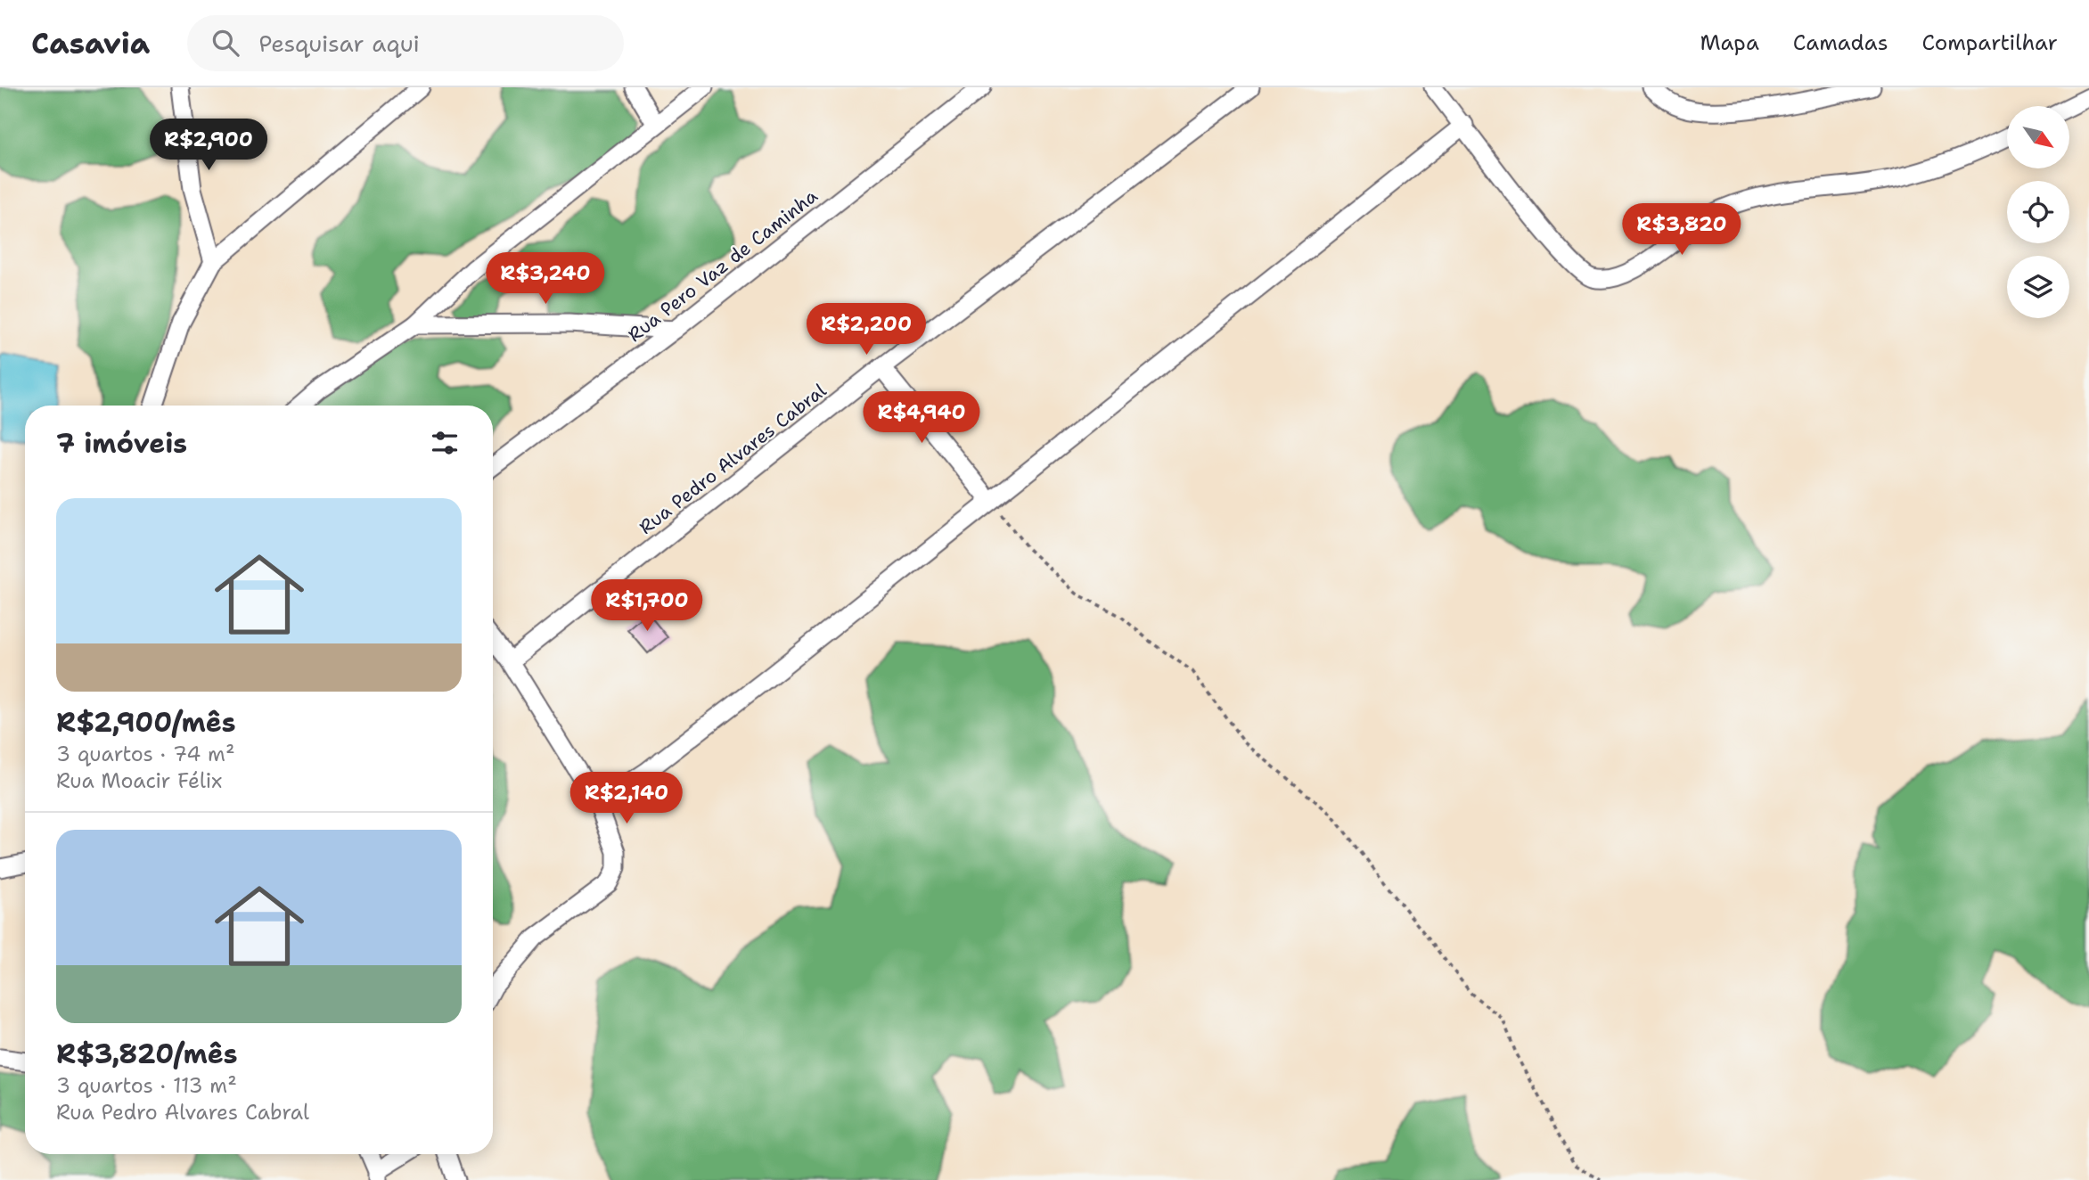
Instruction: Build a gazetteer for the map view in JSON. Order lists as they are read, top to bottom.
{
  "streets": {
    "street": ["Rua Pero Vaz de Caminha", "Rua Pedro Alvares Cabral"]
  },
  "north": "bottom right",
  "page": {
    "header": "Casavia",
    "search": "Pesquisar aqui",
    "nav": ["Mapa", "Camadas", "Compartilhar"],
    "price": [
      "R$2,900",
      "R$3,820",
      "R$3,240",
      "R$2,200",
      "R$4,940",
      "R$1,700",
      "R$2,140"
    ],
    "heading": "7 imóveis",
    "list": [
      {
        "name": "R$2,900/mês",
        "note": "3 quartos · 74 m² · Rua Moacir Félix"
      },
      {
        "name": "R$3,820/mês",
        "note": "3 quartos · 113 m² · Rua Pedro Alvares Cabral"
      }
    ]
  }
}
